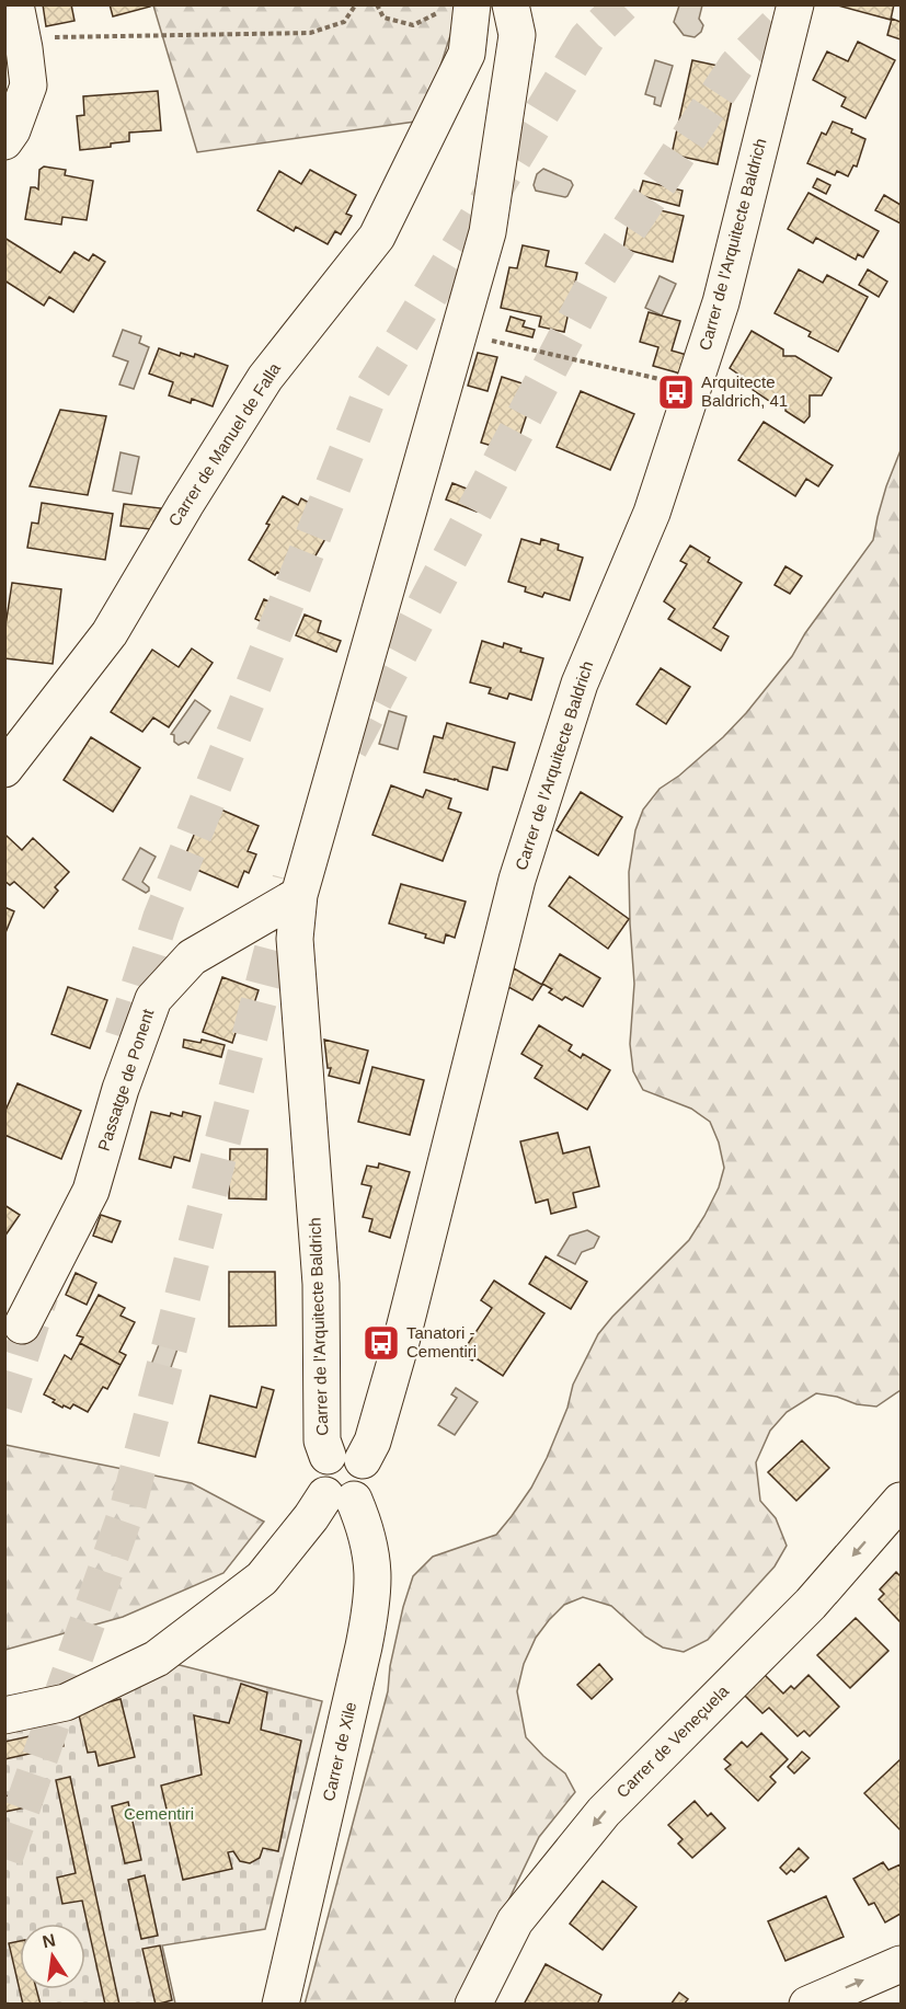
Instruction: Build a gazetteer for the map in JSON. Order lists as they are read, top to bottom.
{
  "streets": {
    "street": [
      "Carrer de l'Arquitecte Baldrich",
      "Carrer de Manuel de Falla",
      "Passatge de Ponent",
      "Carrer de Veneçuela",
      "Carrer de Xile"
    ]
  },
  "crossings": [
    ["Carrer de l'Arquitecte Baldrich", "Passatge de Ponent"],
    ["Carrer de l'Arquitecte Baldrich", "Carrer de Xile"]
  ],
  "one_way": ["Carrer de Veneçuela"],
  "parks": ["Cementiri"],
  "places": {
    "bus stop": ["Arquitecte Baldrich, 41", "Tanatori - Cementiri"]
  },
  "north": "top"
}
